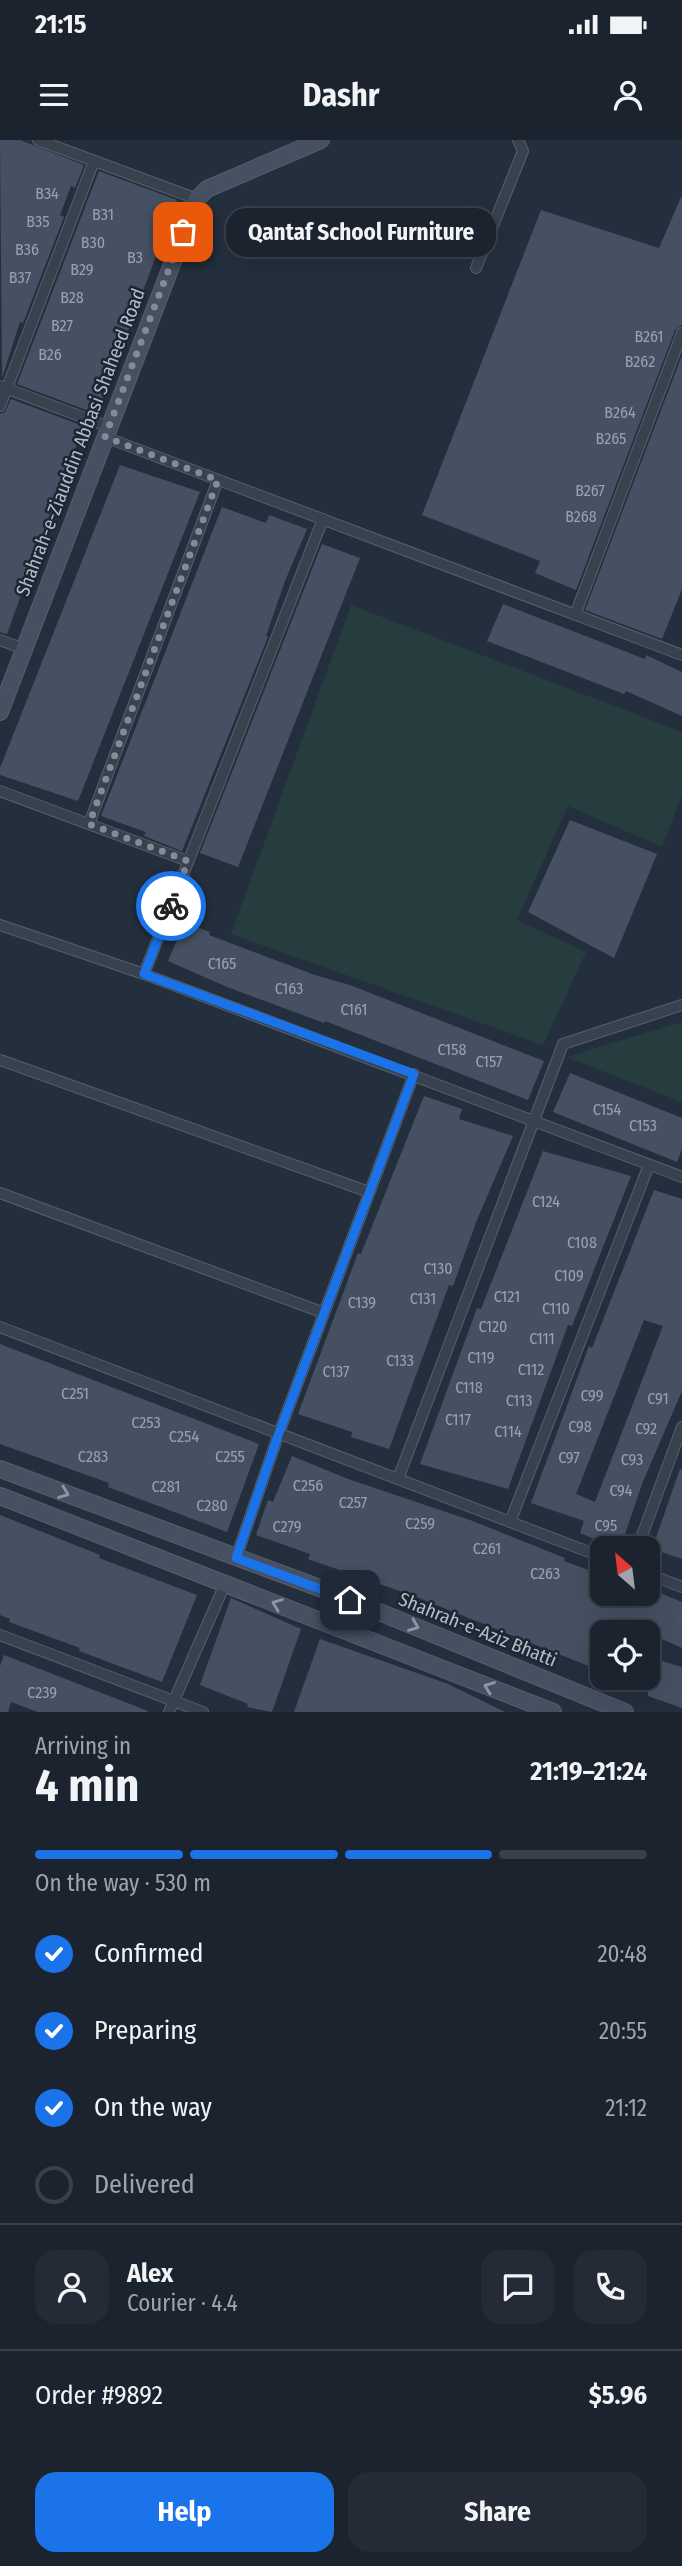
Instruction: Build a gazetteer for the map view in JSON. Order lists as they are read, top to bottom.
{
  "streets": {
    "main road": ["Shahrah-e-Ziauddin Abbasi Shaheed Road", "Shahrah-e-Aziz Bhatti"]
  },
  "places": ["Qantaf School Furniture"],
  "house_numbers": [
    "B34",
    "B31",
    "B35",
    "B30",
    "B36",
    "B3",
    "B29",
    "B37",
    "B28",
    "B27",
    "B261",
    "B26",
    "B262",
    "B264",
    "B265",
    "B267",
    "B268",
    "C165",
    "C163",
    "C161",
    "C158",
    "C157",
    "C154",
    "C153",
    "C124",
    "C108",
    "C130",
    "C109",
    "C121",
    "C131",
    "C139",
    "C110",
    "C120",
    "C111",
    "C119",
    "C133",
    "C112",
    "C137",
    "C118",
    "C251",
    "C99",
    "C91",
    "C113",
    "C117",
    "C253",
    "C98",
    "C92",
    "C114",
    "C254",
    "C283",
    "C255",
    "C97",
    "C93",
    "C256",
    "C281",
    "C94",
    "C257",
    "C280",
    "C259",
    "C95",
    "C279",
    "C261",
    "C263",
    "C239"
  ],
  "north": "top left",
  "page": {
    "status": "21:15",
    "header": "Dashr",
    "bubble": "Qantaf School Furniture",
    "heading": ["4 min", "Arriving in", "21:19–21:24"],
    "panel": [
      "Alex",
      "Courier · 4.4",
      "Order #9892",
      "$5.96"
    ],
    "bar": "On the way · 530 m",
    "list": [
      ["Confirmed", "20:48"],
      ["Preparing", "20:55"],
      ["On the way", "21:12"],
      "Delivered"
    ],
    "buttons": ["Help", "Share"]
  }
}
